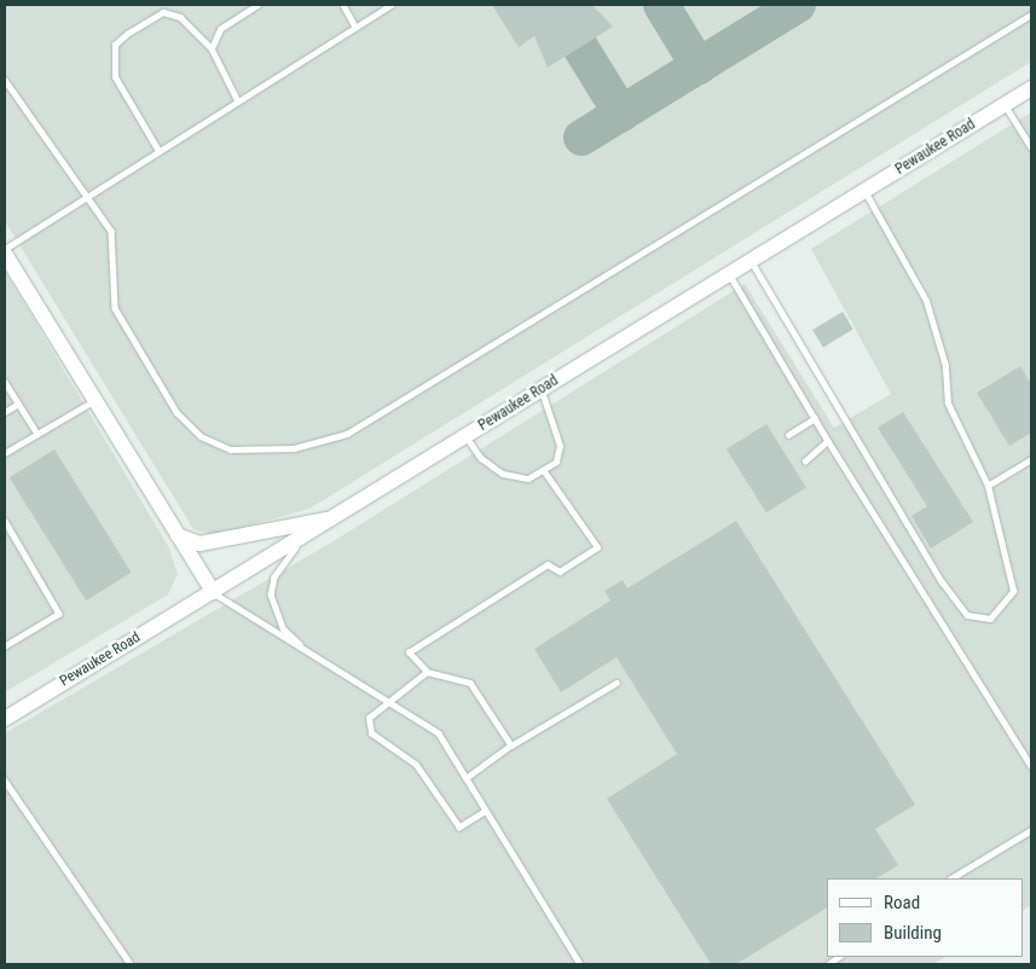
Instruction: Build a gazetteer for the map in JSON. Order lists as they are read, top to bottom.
{
  "streets": {
    "main road": ["Pewaukee Road"]
  },
  "legend": ["Road", "Building"]
}
